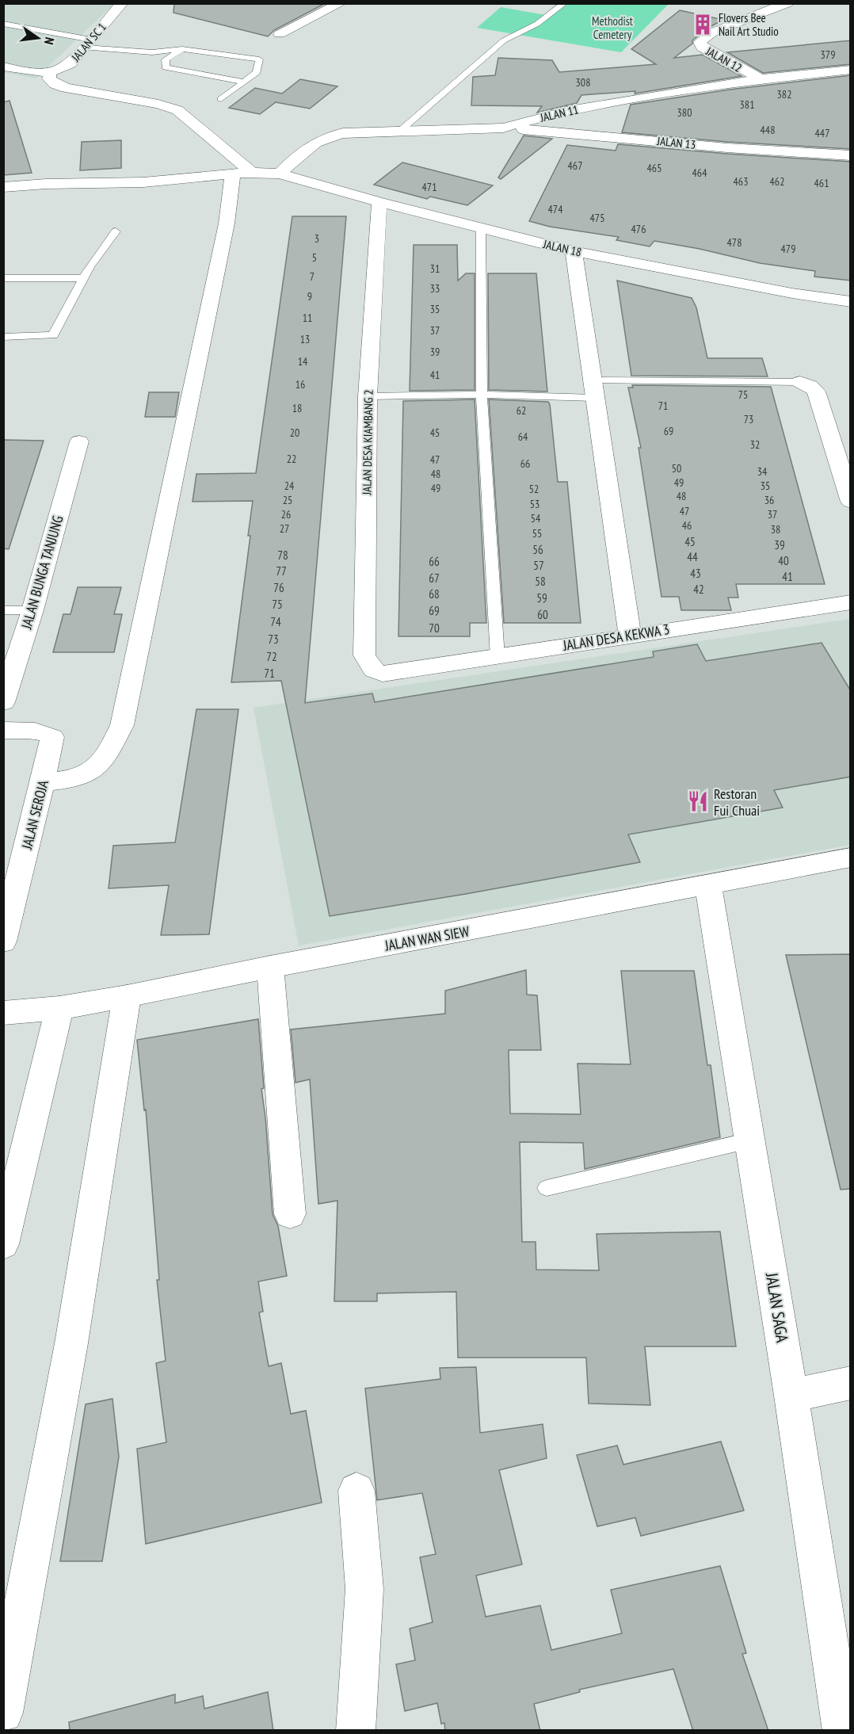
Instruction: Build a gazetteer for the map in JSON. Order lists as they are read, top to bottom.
{
  "streets": {
    "street": [
      "JALAN SC 1",
      "JALAN 12",
      "JALAN 11",
      "JALAN 13",
      "JALAN 18",
      "JALAN DESA KIAMBANG 2",
      "JALAN BUNGA TANJUNG",
      "JALAN DESA KEKWA 3",
      "JALAN SEROJA",
      "JALAN WAN SIEW",
      "JALAN SAGA"
    ]
  },
  "crossings": [
    ["JALAN 12", "JALAN 11"],
    ["JALAN 11", "JALAN 13"],
    ["JALAN 11", "JALAN 18"],
    ["JALAN 18", "JALAN DESA KIAMBANG 2"],
    ["JALAN DESA KIAMBANG 2", "JALAN DESA KEKWA 3"],
    ["JALAN WAN SIEW", "JALAN SAGA"]
  ],
  "parks": ["Methodist Cemetery"],
  "places": {
    "building": ["Flovers Bee Nail Art Studio"],
    "restaurant": ["Restoran Fui Chuai"]
  },
  "house_numbers": [
    "379",
    "308",
    "382",
    "381",
    "380",
    "448",
    "447",
    "467",
    "465",
    "464",
    "463",
    "462",
    "461",
    "471",
    "474",
    "475",
    "476",
    "3",
    "478",
    "479",
    "5",
    "31",
    "7",
    "33",
    "9",
    "35",
    "11",
    "37",
    "13",
    "39",
    "14",
    "41",
    "16",
    "75",
    "71",
    "18",
    "62",
    "73",
    "69",
    "20",
    "45",
    "64",
    "32",
    "22",
    "47",
    "66",
    "50",
    "34",
    "48",
    "49",
    "24",
    "35",
    "49",
    "52",
    "48",
    "25",
    "36",
    "53",
    "47",
    "26",
    "37",
    "54",
    "46",
    "27",
    "38",
    "55",
    "45",
    "39",
    "56",
    "78",
    "44",
    "40",
    "66",
    "57",
    "77",
    "43",
    "41",
    "67",
    "58",
    "76",
    "42",
    "68",
    "59",
    "75",
    "69",
    "60",
    "74",
    "70",
    "73",
    "72",
    "71"
  ],
  "north": "right"
}
